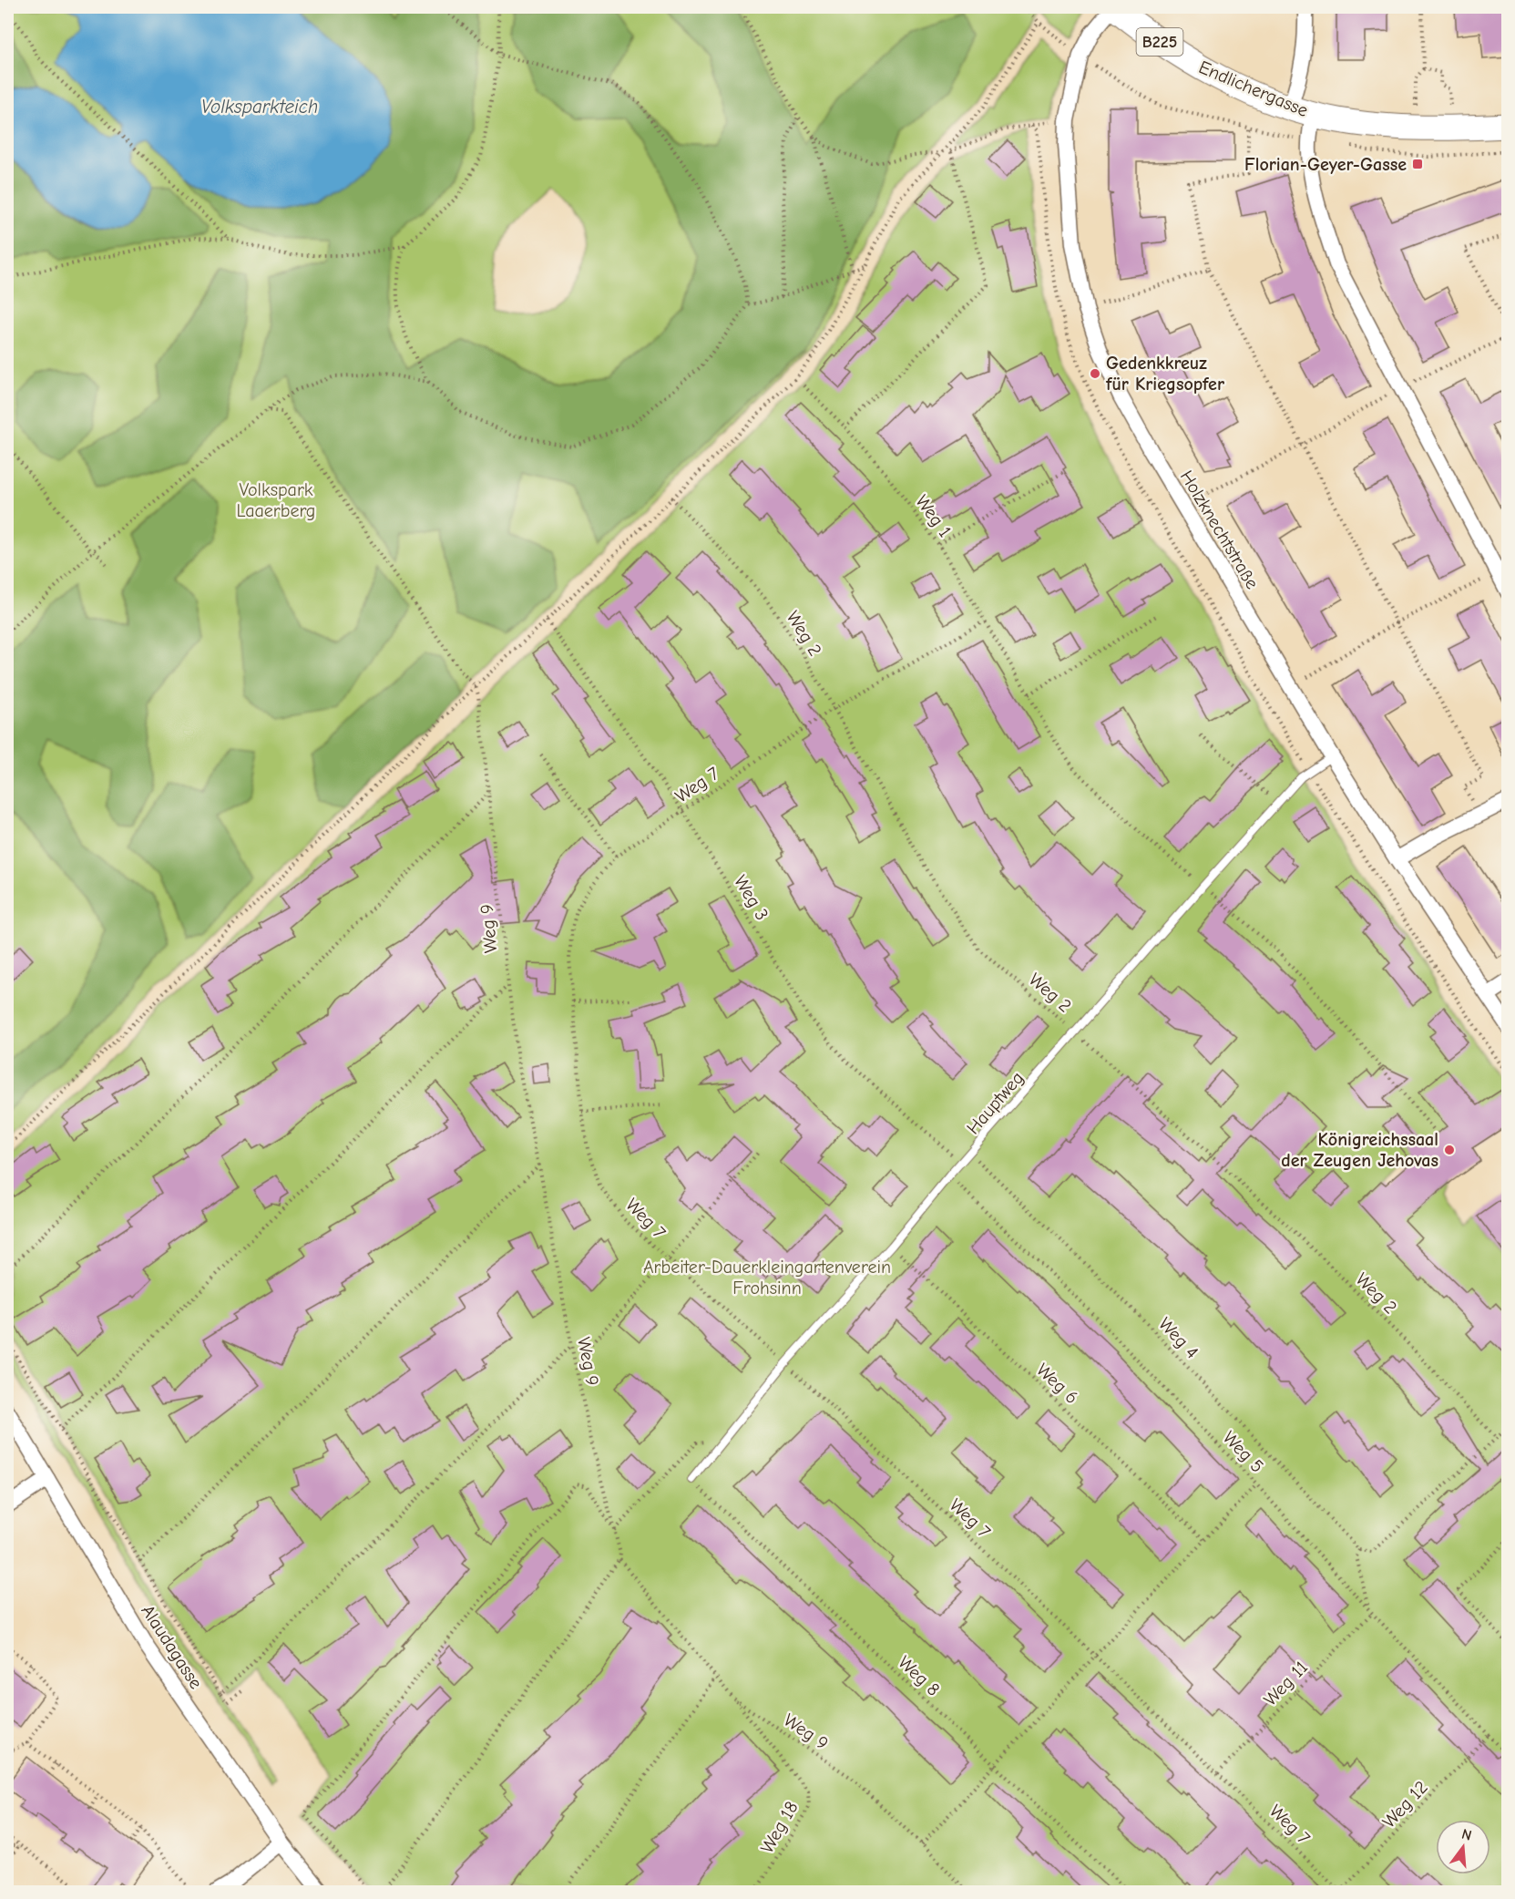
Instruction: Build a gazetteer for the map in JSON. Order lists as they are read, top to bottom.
{
  "streets": {
    "main road": ["B225", "Endlichergasse"],
    "street": ["Holzknechtstraße", "Alaudagasse"],
    "lane": ["Hauptweg"],
    "path": [
      "Weg 1",
      "Weg 2",
      "Weg 7",
      "Weg 3",
      "Weg 9",
      "Weg 4",
      "Weg 6",
      "Weg 5",
      "Weg 8",
      "Weg 11",
      "Weg 12",
      "Weg 18"
    ]
  },
  "crossings": [
    ["Endlichergasse", "Holzknechtstraße"],
    ["Weg 1", "Weg 7"],
    ["Weg 1", "Hauptweg"],
    ["Holzknechtstraße", "Hauptweg"],
    ["Weg 2", "Weg 7"],
    ["Weg 2", "Hauptweg"],
    ["Weg 7", "Weg 3"],
    ["Weg 7", "Hauptweg"],
    ["Weg 7", "Weg 11"],
    ["Weg 7", "Weg 12"],
    ["Weg 3", "Hauptweg"],
    ["Weg 9", "Weg 18"],
    ["Hauptweg", "Weg 4"],
    ["Hauptweg", "Weg 6"],
    ["Hauptweg", "Weg 5"],
    ["Hauptweg", "Weg 8"],
    ["Weg 5", "Weg 11"],
    ["Weg 5", "Weg 12"]
  ],
  "water": ["Volksparkteich"],
  "parks": ["Volkspark Laaerberg", "Arbeiter-Dauerkleingartenverein Frohsinn"],
  "places": {
    "transit": ["Florian-Geyer-Gasse"],
    "other": ["Gedenkkreuz für Kriegsopfer", "Königreichssaal der Zeugen Jehovas"]
  },
  "north": "top"
}
